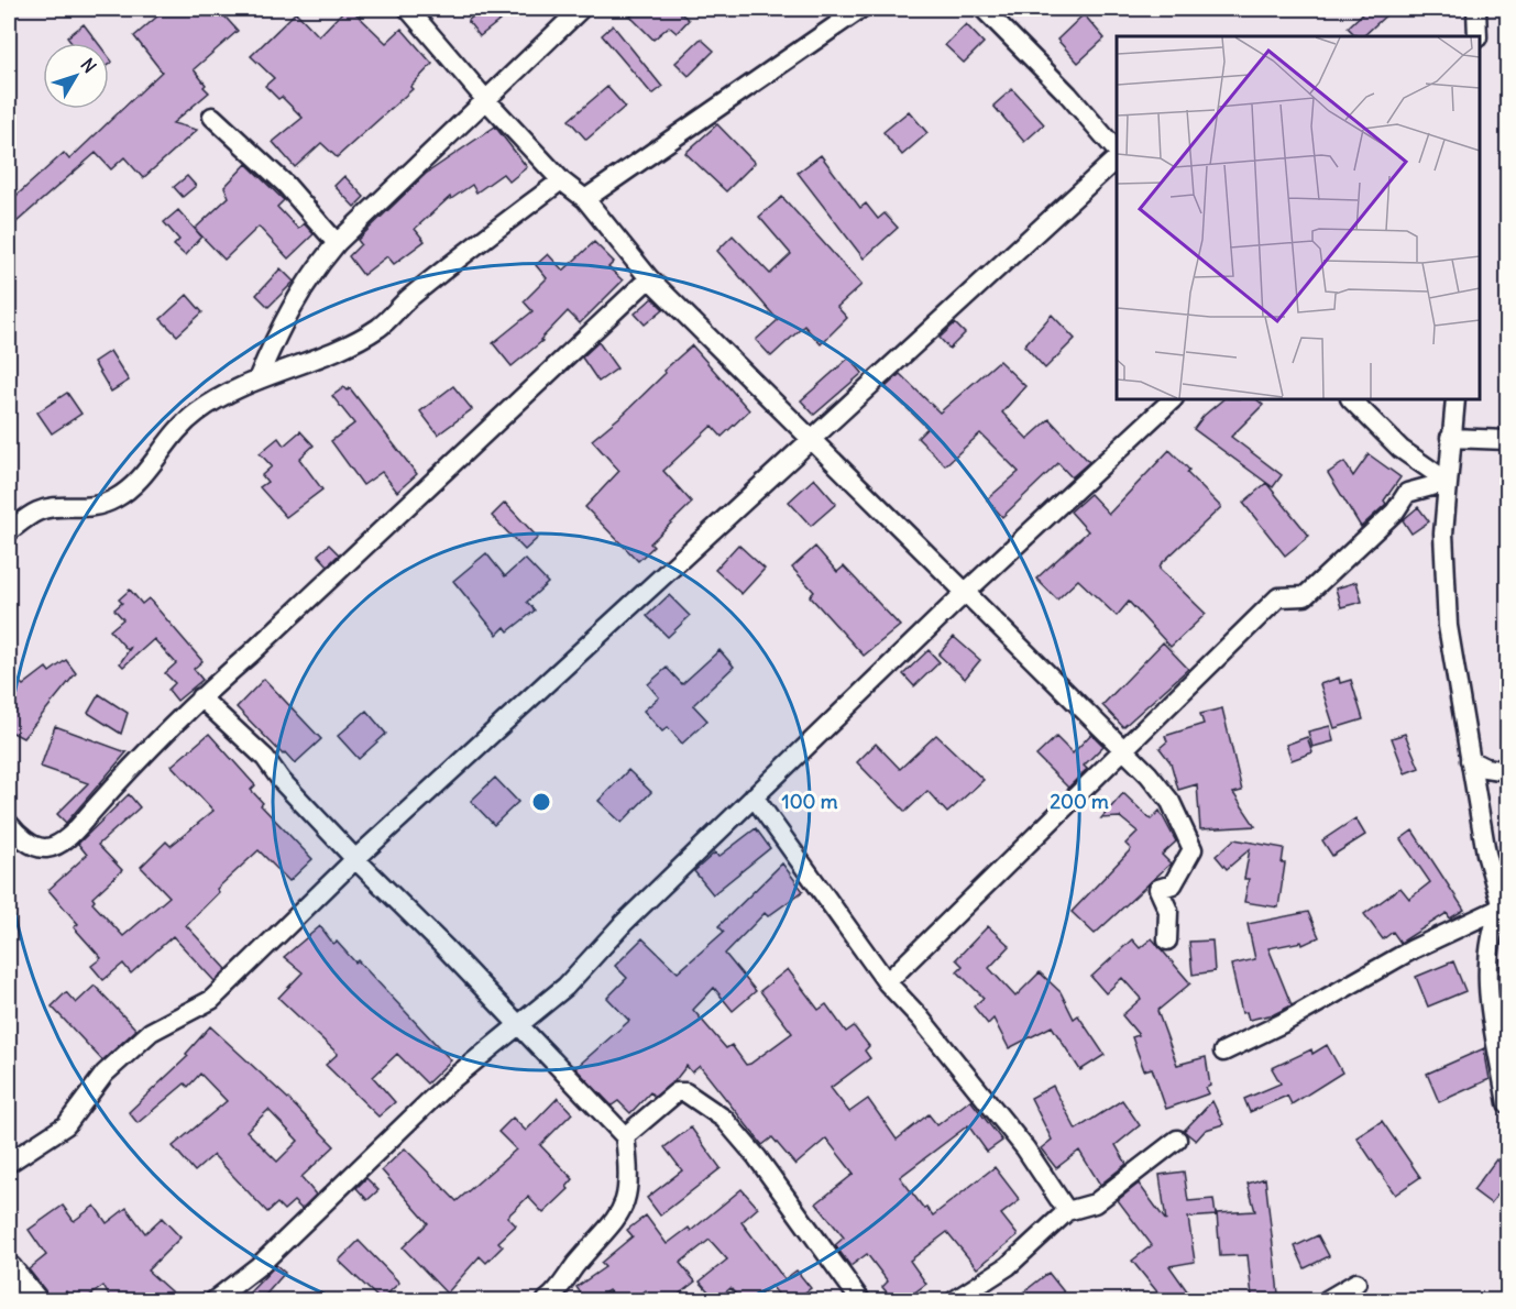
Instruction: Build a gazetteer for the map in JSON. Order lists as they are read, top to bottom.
{
  "north": "top right",
  "rings": ["100 m", "200 m"]
}
